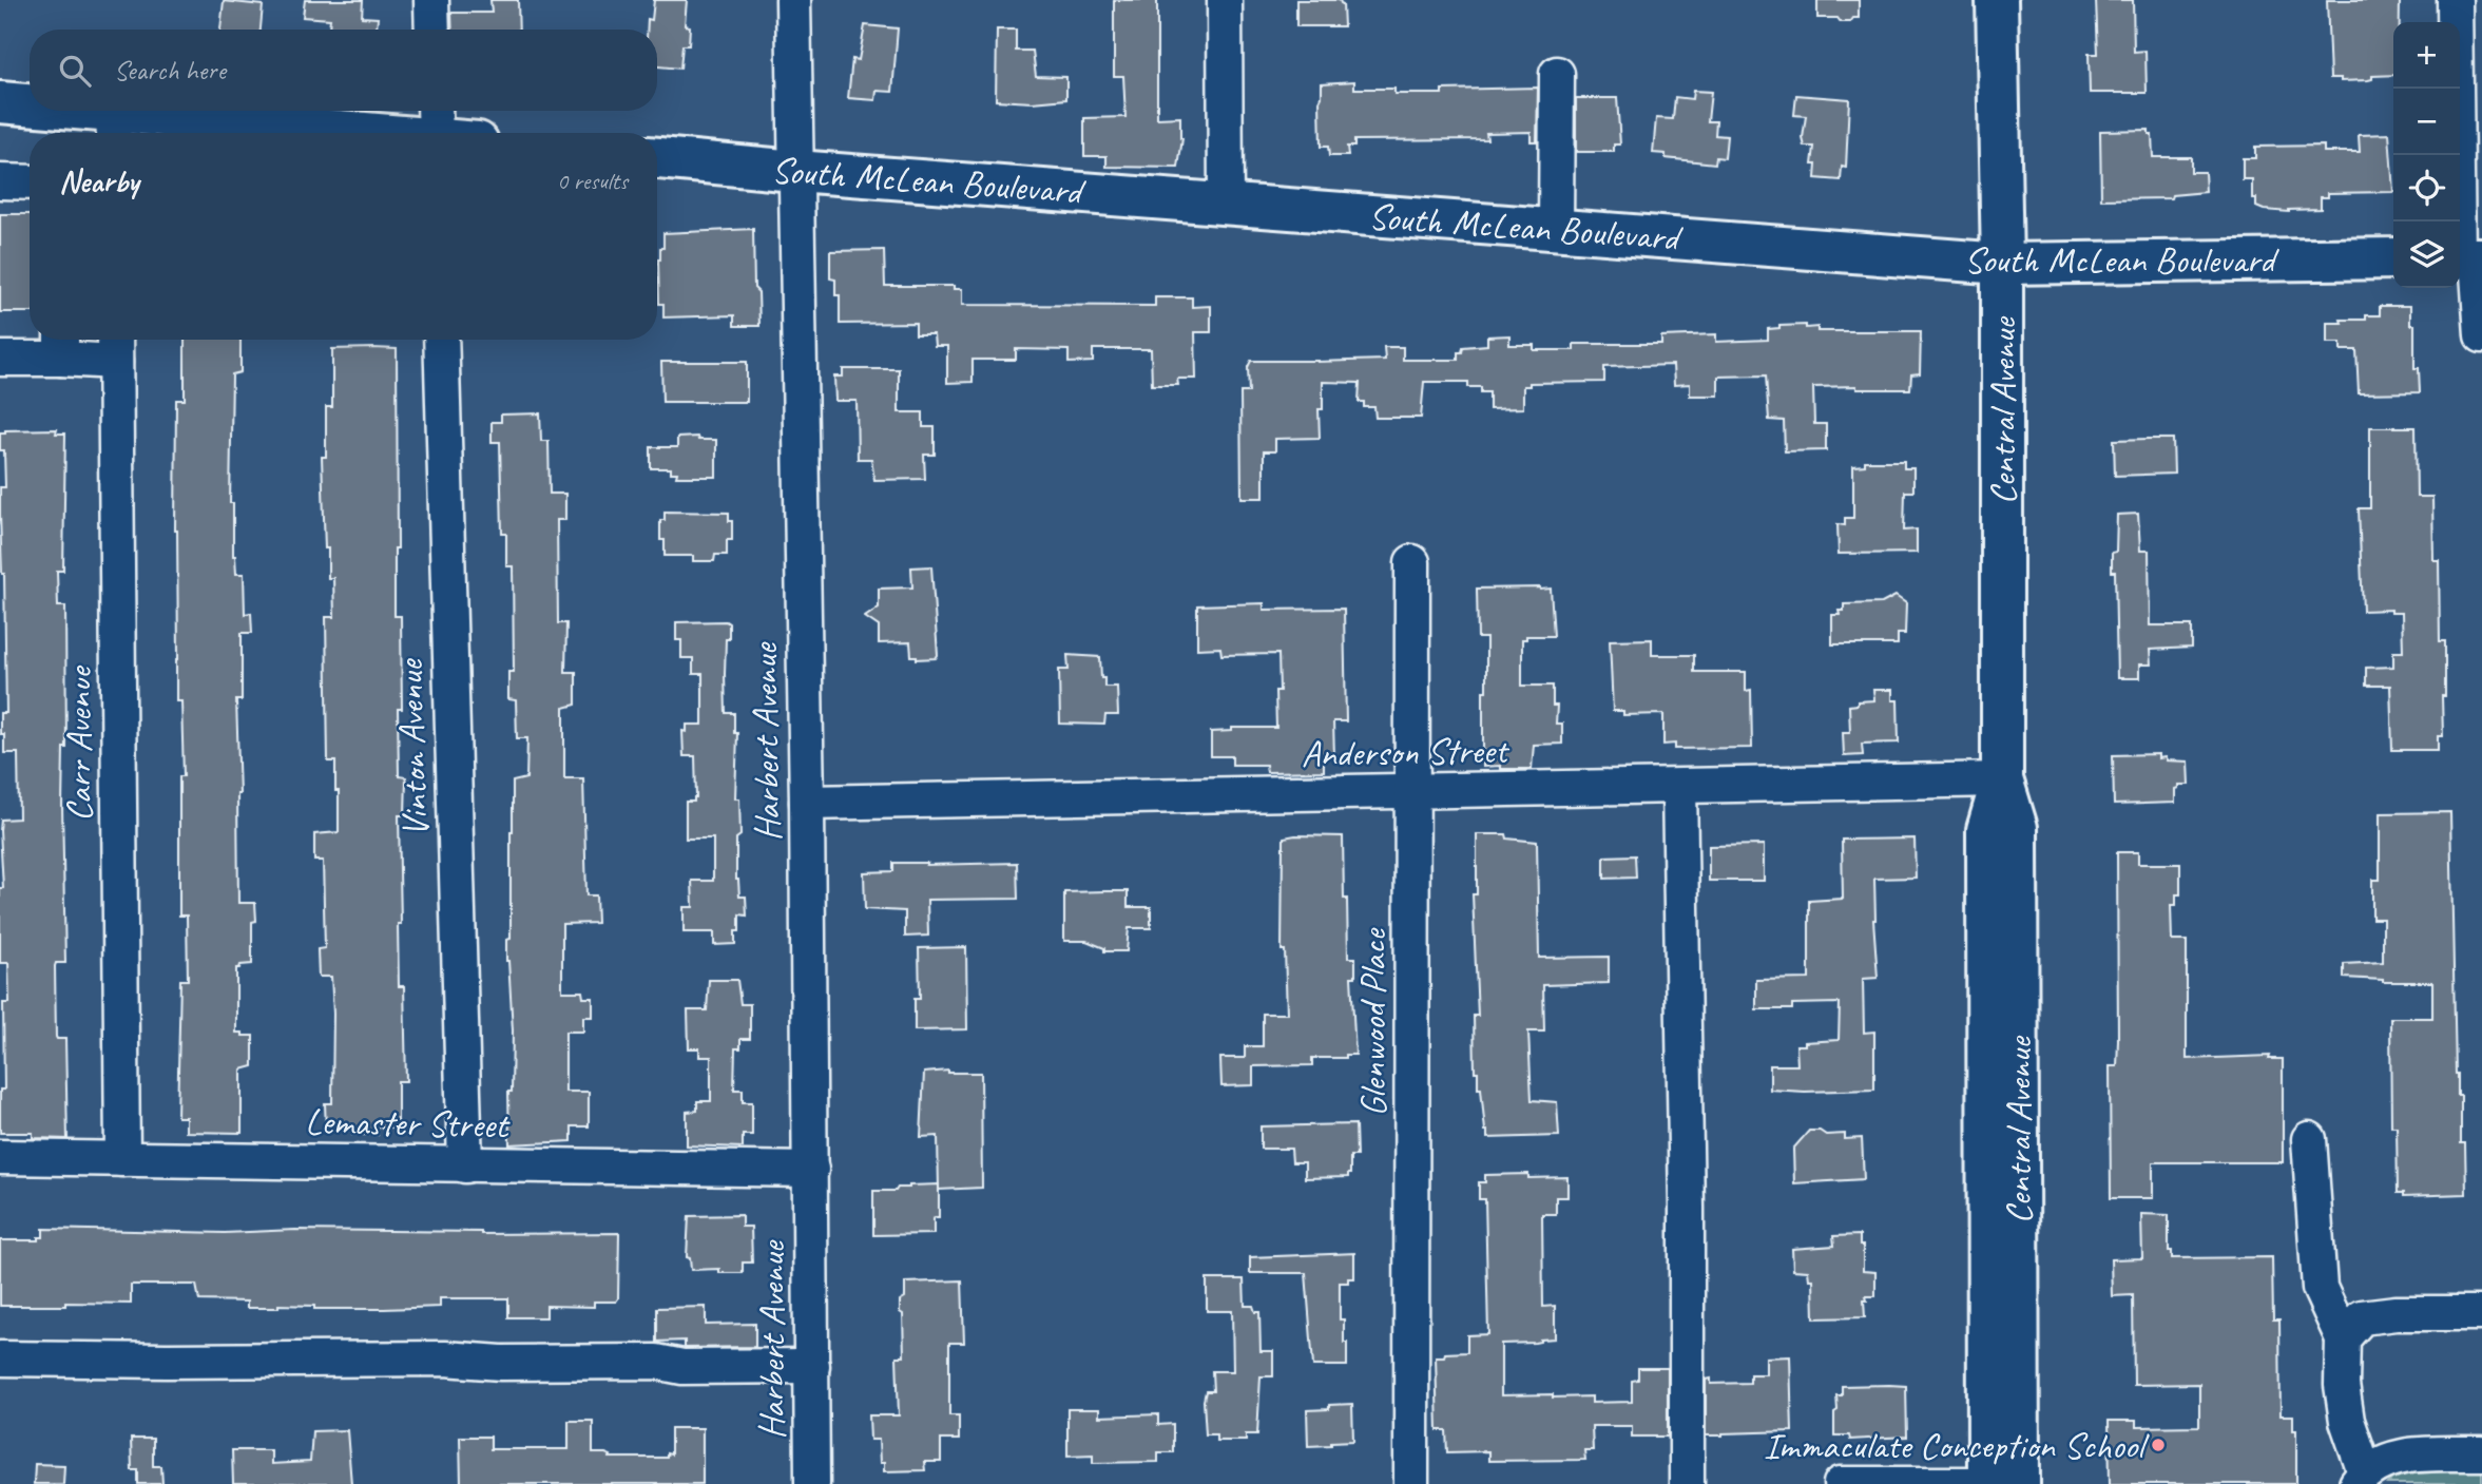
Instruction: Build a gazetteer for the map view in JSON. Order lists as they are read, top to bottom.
{
  "streets": {
    "main road": ["South McLean Boulevard", "Central Avenue"],
    "street": [
      "Harbert Avenue",
      "Carr Avenue",
      "Vinton Avenue",
      "Anderson Street",
      "Glenwood Place",
      "Lemaster Street"
    ]
  },
  "crossings": [
    ["South McLean Boulevard", "Central Avenue"],
    ["South McLean Boulevard", "Harbert Avenue"],
    ["Central Avenue", "Anderson Street"],
    ["Harbert Avenue", "Anderson Street"],
    ["Harbert Avenue", "Lemaster Street"],
    ["Carr Avenue", "Lemaster Street"],
    ["Vinton Avenue", "Lemaster Street"],
    ["Anderson Street", "Glenwood Place"]
  ],
  "places": ["Immaculate Conception School"],
  "page": {
    "map_buttons": ["+", "−"],
    "search": "Search here",
    "heading": ["Nearby", "0 results"]
  }
}
